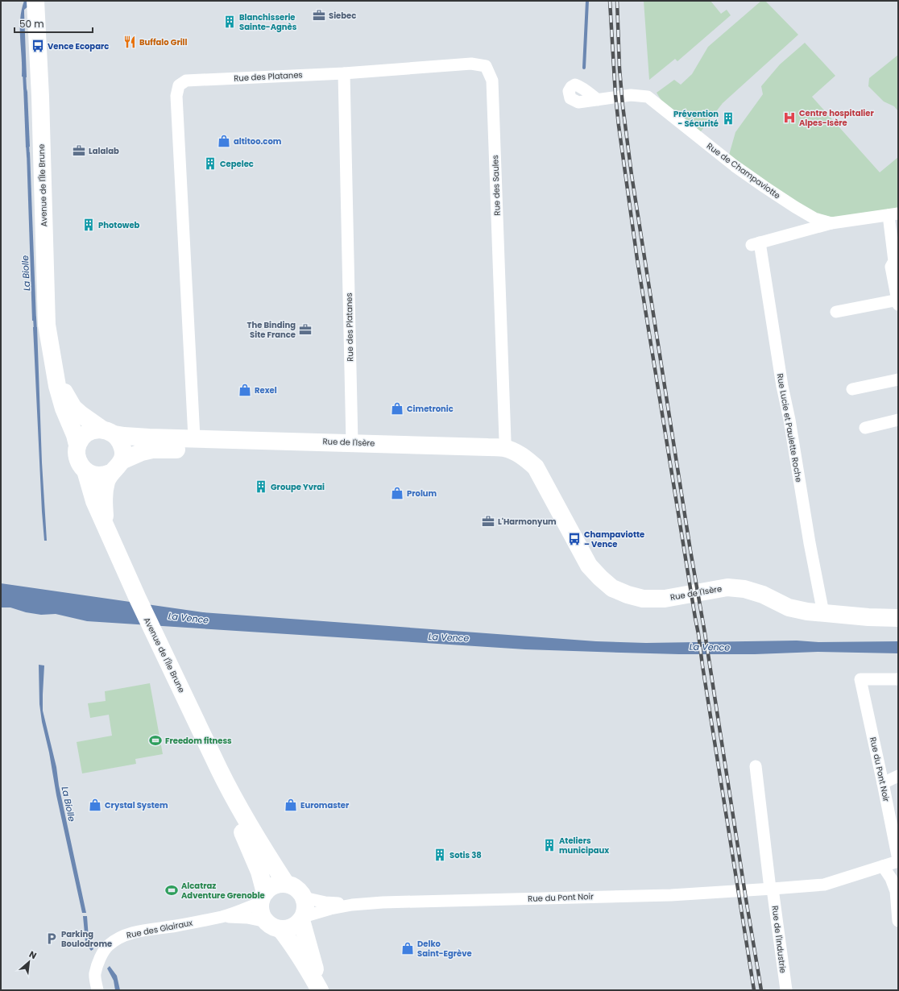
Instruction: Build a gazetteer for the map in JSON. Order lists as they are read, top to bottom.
{
  "streets": {
    "street": [
      "Rue des Platanes",
      "Rue de Champaviotte",
      "Avenue de l'Île Brune",
      "Rue des Saules",
      "Rue Lucie et Paulette Roche",
      "Rue de l'Isère",
      "Rue du Pont Noir",
      "Rue des Glairaux",
      "Rue de l'Industrie"
    ]
  },
  "crossings": [
    ["Rue des Platanes", "Rue des Saules"],
    ["Rue des Platanes", "Rue de l'Isère"],
    ["Rue de Champaviotte", "Rue Lucie et Paulette Roche"],
    ["Avenue de l'Île Brune", "Rue de l'Isère"],
    ["Avenue de l'Île Brune", "Rue du Pont Noir"],
    ["Avenue de l'Île Brune", "Rue des Glairaux"],
    ["Rue des Saules", "Rue de l'Isère"],
    ["Rue Lucie et Paulette Roche", "Rue de l'Isère"],
    ["Rue du Pont Noir", "Rue des Glairaux"],
    ["Rue du Pont Noir", "Rue de l'Industrie"]
  ],
  "water": ["La Biolle", "La Vence"],
  "places": {
    "office": [
      "Siebec",
      "Lalalab",
      "The Binding Site France",
      "L'Harmonyum"
    ],
    "building": [
      "Blanchisserie Sainte-Agnès",
      "Prévention - Sécurité",
      "Cepelec",
      "Photoweb",
      "Groupe Yvrai",
      "Ateliers municipaux",
      "Sotis 38"
    ],
    "restaurant": ["Buffalo Grill"],
    "bus stop": ["Vence Ecoparc", "Champaviotte – Vence"],
    "hospital": ["Centre hospitalier Alpes-Isère"],
    "shop": [
      "altitoo.com",
      "Rexel",
      "Cimetronic",
      "Prolum",
      "Crystal System",
      "Euromaster",
      "Delko Saint-Egrève"
    ],
    "sports": ["Freedom fitness", "Alcatraz Adventure Grenoble"],
    "parking": ["Parking Boulodrome"]
  },
  "scale_bar": "50 m",
  "north": "top right"
}
